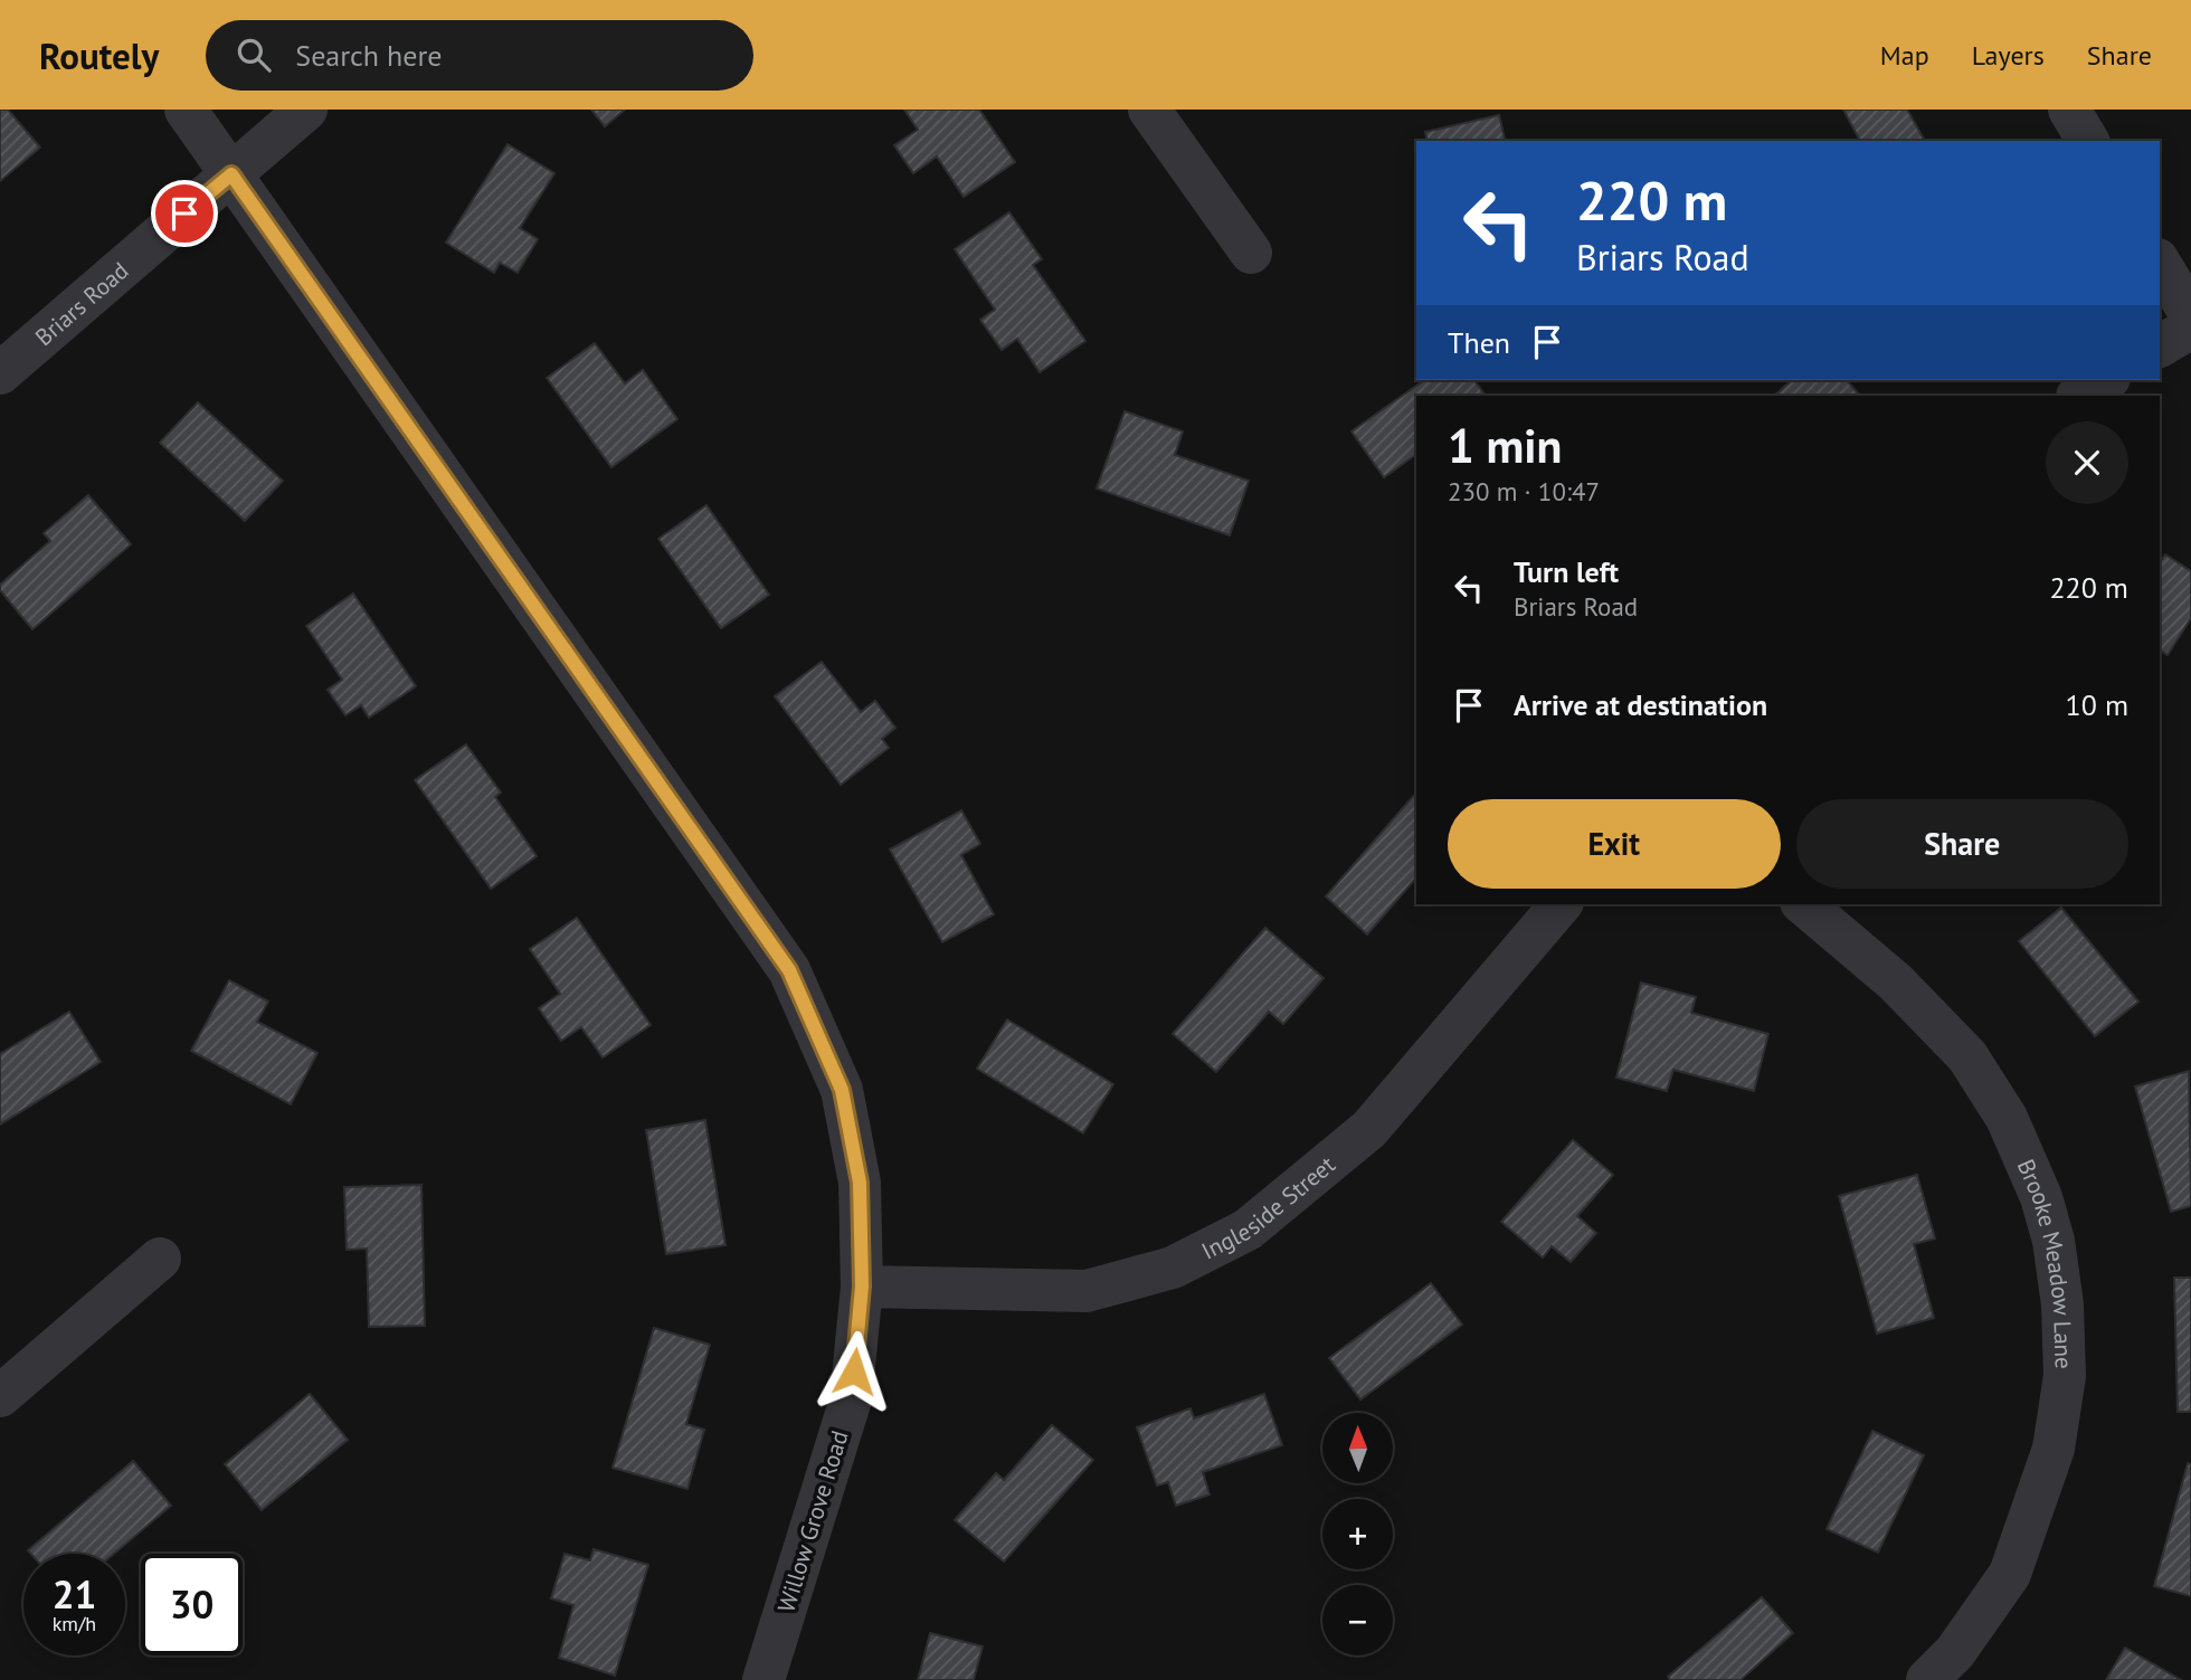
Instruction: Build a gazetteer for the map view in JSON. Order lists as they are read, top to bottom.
{
  "streets": {
    "street": [
      "Briars Road",
      "Ingleside Street",
      "Brooke Meadow Lane",
      "Willow Grove Road"
    ]
  },
  "crossings": [
    ["Briars Road", "Willow Grove Road"],
    ["Ingleside Street", "Willow Grove Road"]
  ],
  "north": "top",
  "page": {
    "header": "Routely",
    "search": "Search here",
    "nav": ["Map", "Layers", "Share"],
    "turn": ["220 m", "Briars Road"],
    "then": "Then",
    "heading": ["1 min", "230 m · 10:47"],
    "list": [
      {
        "name": "Turn left",
        "note": "Briars Road",
        "value": "220 m"
      },
      {
        "name": "Arrive at destination",
        "value": "10 m"
      }
    ],
    "buttons": ["Exit", "Share"],
    "map_buttons": ["+", "−"],
    "speed": "21 km/h",
    "limit": "30"
  }
}
